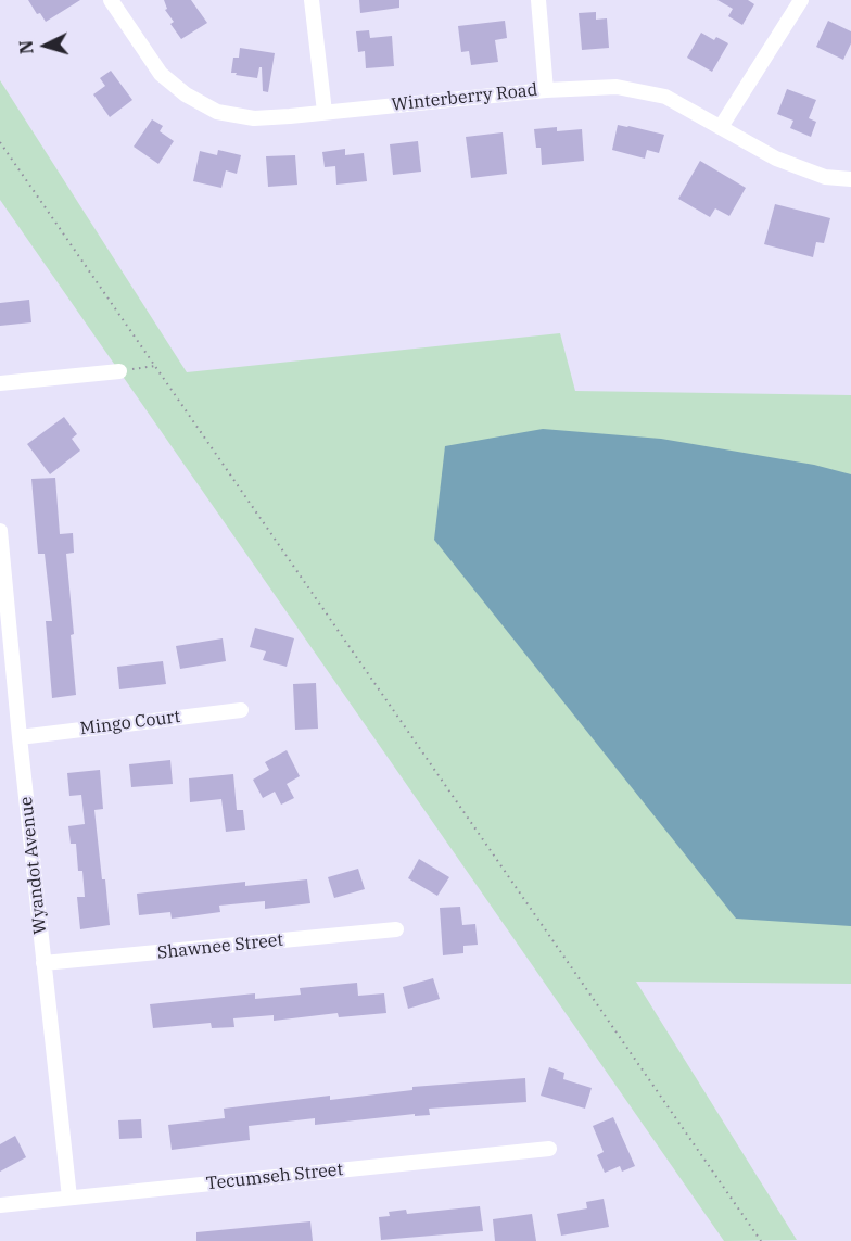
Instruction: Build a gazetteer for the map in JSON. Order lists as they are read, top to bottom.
{
  "streets": {
    "street": [
      "Winterberry Road",
      "Mingo Court",
      "Wyandot Avenue",
      "Shawnee Street",
      "Tecumseh Street"
    ]
  },
  "crossings": [
    ["Mingo Court", "Wyandot Avenue"],
    ["Wyandot Avenue", "Shawnee Street"],
    ["Wyandot Avenue", "Tecumseh Street"]
  ],
  "north": "left"
}
